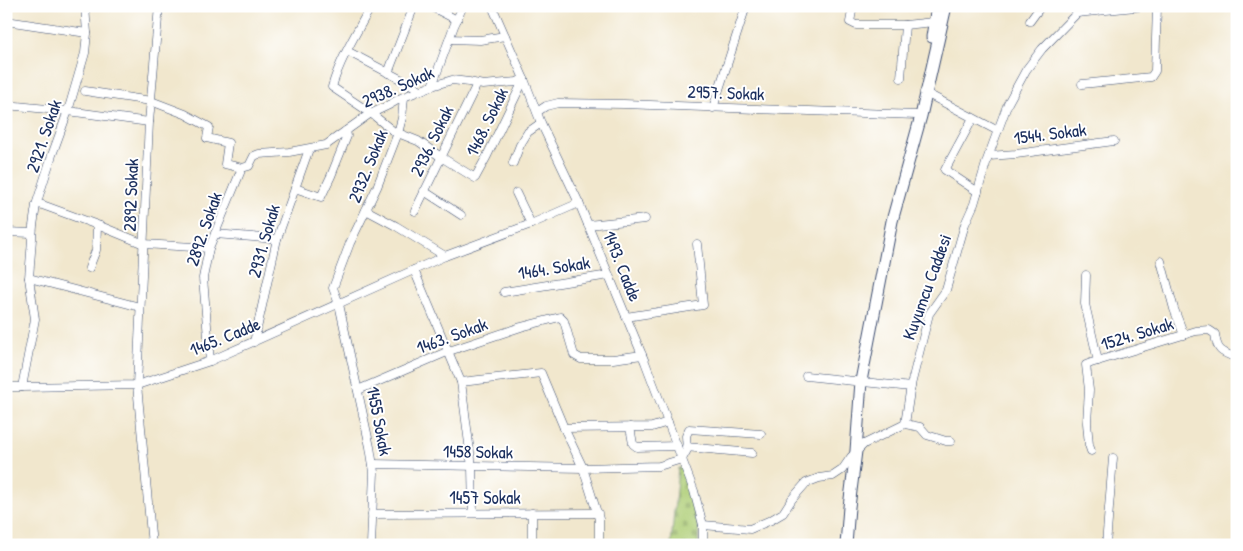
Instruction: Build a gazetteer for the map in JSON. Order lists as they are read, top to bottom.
{
  "streets": {
    "street": [
      "2938. Sokak",
      "2957. Sokak",
      "1468. Sokak",
      "1544. Sokak",
      "2921. Sokak",
      "2936. Sokak",
      "2932. Sokak",
      "2892 Sokak",
      "2892. Sokak",
      "2931. Sokak",
      "1493. Cadde",
      "1464. Sokak",
      "Kuyumcu Caddesi",
      "1524. Sokak",
      "1463. Sokak",
      "1465. Cadde",
      "1455 Sokak",
      "1458 Sokak",
      "1457 Sokak"
    ]
  },
  "crossings": [
    ["2938. Sokak", "1468. Sokak"],
    ["2938. Sokak", "2936. Sokak"],
    ["2938. Sokak", "2932. Sokak"],
    ["2938. Sokak", "2892. Sokak"],
    ["2938. Sokak", "2931. Sokak"],
    ["2938. Sokak", "1493. Cadde"],
    ["2957. Sokak", "1493. Cadde"],
    ["1468. Sokak", "2936. Sokak"],
    ["1468. Sokak", "1493. Cadde"],
    ["1544. Sokak", "Kuyumcu Caddesi"],
    ["2932. Sokak", "1465. Cadde"],
    ["2932. Sokak", "1455 Sokak"],
    ["2892 Sokak", "1465. Cadde"],
    ["2892. Sokak", "1465. Cadde"],
    ["2931. Sokak", "1465. Cadde"],
    ["1493. Cadde", "1464. Sokak"],
    ["1493. Cadde", "1463. Sokak"],
    ["1493. Cadde", "1465. Cadde"],
    ["1493. Cadde", "1458 Sokak"],
    ["1463. Sokak", "1455 Sokak"],
    ["1465. Cadde", "1455 Sokak"],
    ["1455 Sokak", "1458 Sokak"],
    ["1455 Sokak", "1457 Sokak"]
  ]
}
